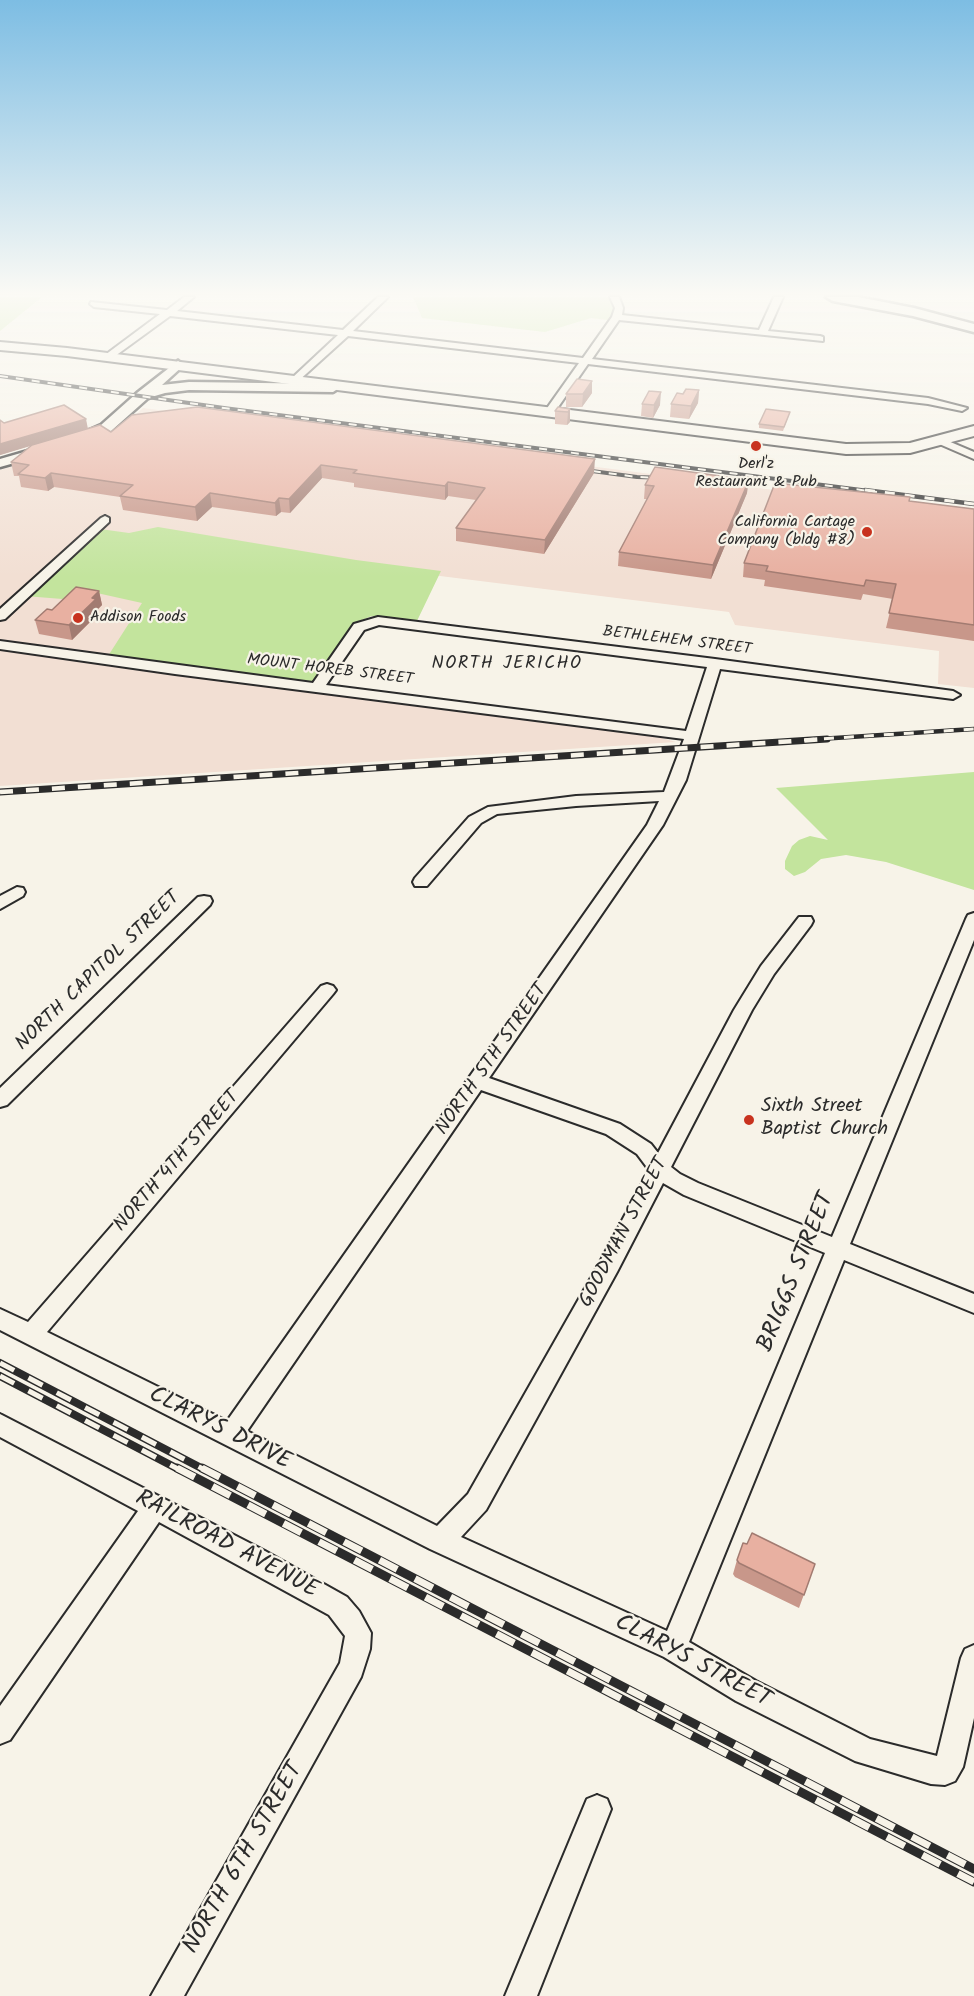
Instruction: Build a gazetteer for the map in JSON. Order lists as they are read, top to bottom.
{
  "streets": {
    "street": [
      "BETHLEHEM STREET",
      "MOUNT HOREB STREET",
      "NORTH CAPITOL STREET",
      "NORTH 5TH STREET",
      "NORTH 4TH STREET",
      "GOODMAN STREET",
      "BRIGGS STREET",
      "CLARYS DRIVE",
      "RAILROAD AVENUE",
      "CLARYS STREET",
      "NORTH 6TH STREET"
    ]
  },
  "crossings": [
    ["BETHLEHEM STREET", "MOUNT HOREB STREET"],
    ["BETHLEHEM STREET", "NORTH 5TH STREET"],
    ["MOUNT HOREB STREET", "NORTH 5TH STREET"],
    ["NORTH 5TH STREET", "CLARYS DRIVE"],
    ["NORTH 4TH STREET", "CLARYS DRIVE"],
    ["GOODMAN STREET", "CLARYS DRIVE"],
    ["GOODMAN STREET", "CLARYS STREET"],
    ["BRIGGS STREET", "CLARYS STREET"],
    ["CLARYS DRIVE", "CLARYS STREET"],
    ["RAILROAD AVENUE", "NORTH 6TH STREET"]
  ],
  "districts": ["NORTH JERICHO"],
  "places": [
    "Derl'z Restaurant & Pub",
    "California Cartage Company (bldg #8)",
    "Addison Foods",
    "Sixth Street Baptist Church"
  ]
}
